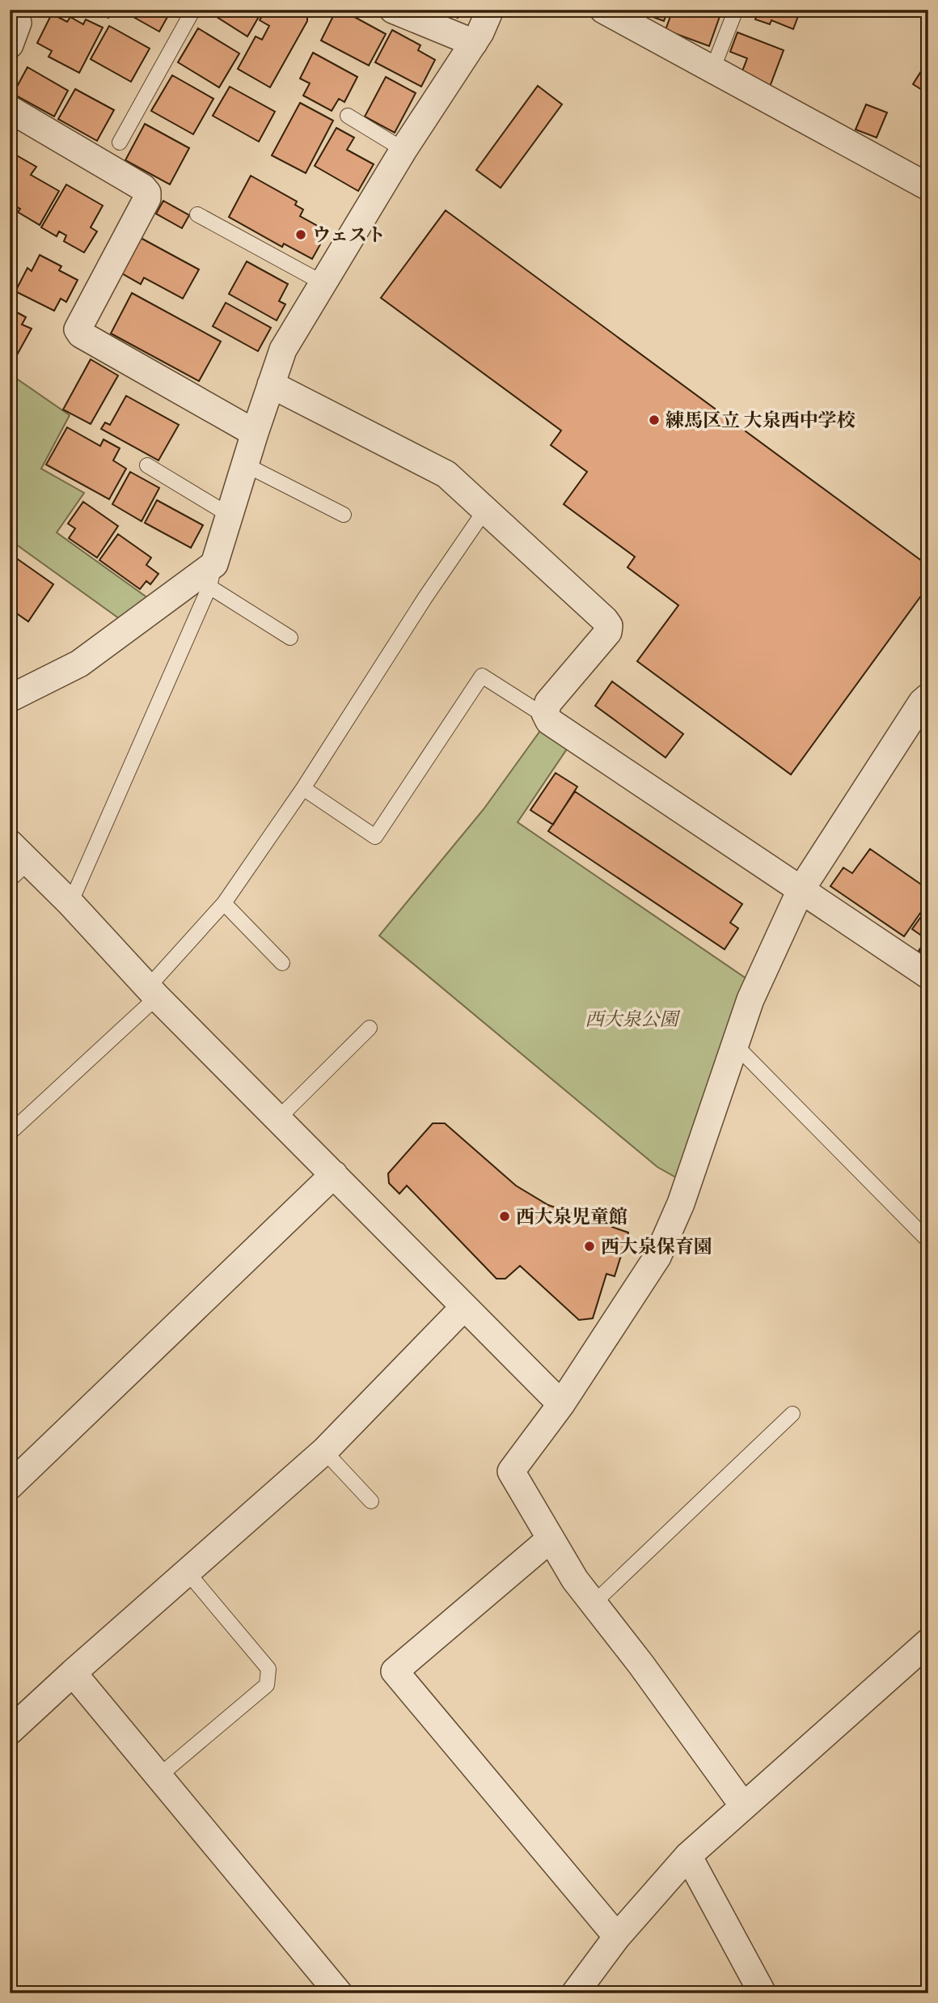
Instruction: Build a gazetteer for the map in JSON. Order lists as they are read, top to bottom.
{
  "parks": ["西大泉公園"],
  "places": [
    "ウェスト",
    "練馬区立 大泉西中学校",
    "西大泉児童館",
    "西大泉保育園"
  ]
}
